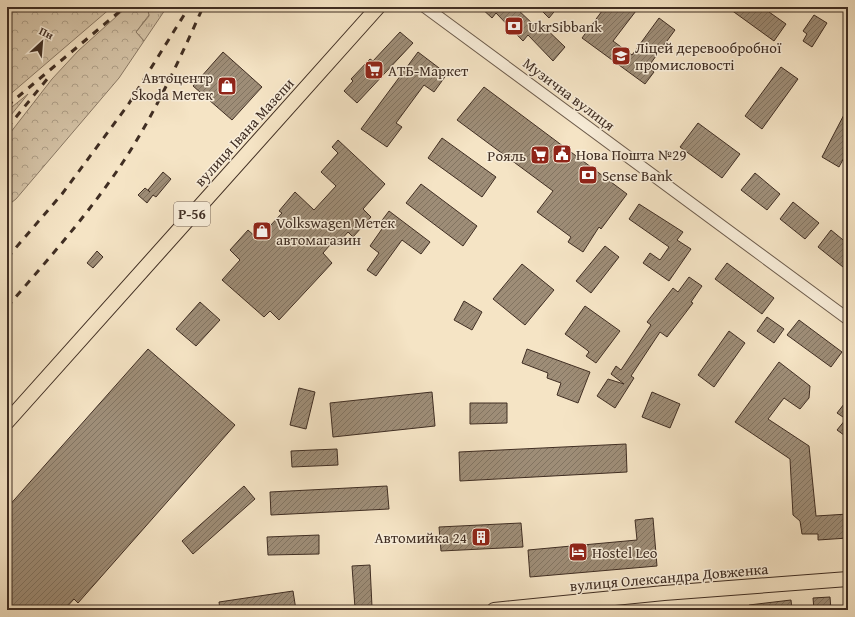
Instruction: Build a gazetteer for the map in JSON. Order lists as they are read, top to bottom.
{
  "streets": {
    "main road": ["вулиця Івана Мазепи", "Р-56", "вулиця Олександра Довженка"],
    "street": ["Музична вулиця"]
  },
  "places": {
    "bank": ["UkrSibbank", "Sense Bank"],
    "school or university": ["Ліцей деревообробної промисловості"],
    "supermarket": ["АТБ-Маркет", "Рояль"],
    "shop": ["Автоцентр Skoda Метек", "Volkswagen Метек автомагазин"],
    "public building": ["Нова Пошта №29"],
    "building": ["Автомийка 24"],
    "hotel": ["Hostel Leo"]
  },
  "north": "top right"
}
